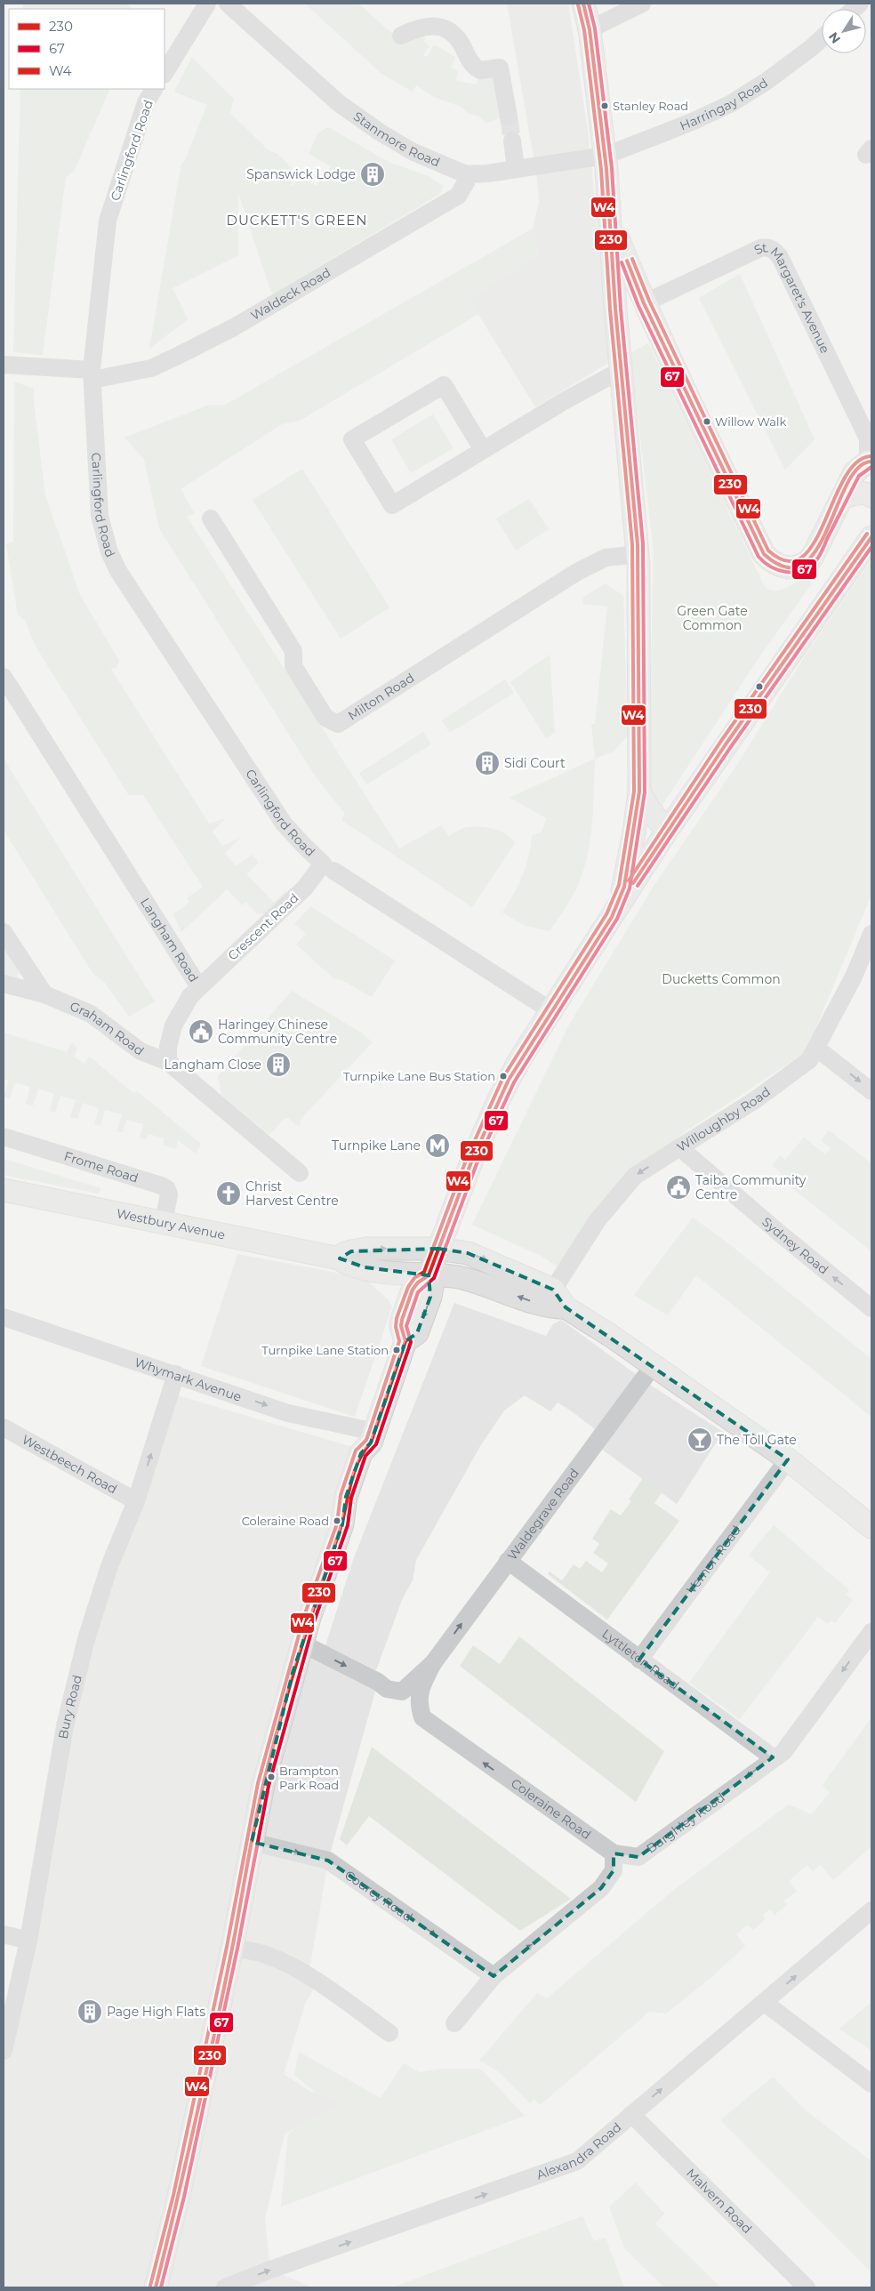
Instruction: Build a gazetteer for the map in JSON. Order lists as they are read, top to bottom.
{
  "streets": {
    "main road": ["Westbury Avenue"],
    "street": [
      "Harringay Road",
      "Stanmore Road",
      "Carlingford Road",
      "Waldeck Road",
      "St. Margaret's Avenue",
      "Milton Road",
      "Crescent Road",
      "Langham Road",
      "Graham Road",
      "Willoughby Road",
      "Frome Road",
      "Sydney Road",
      "Whymark Avenue",
      "Westbeech Road",
      "Waldegrave Road",
      "Vernon Road",
      "Lyttleton Road",
      "Bury Road",
      "Coleraine Road",
      "Burghley Road",
      "Courcy Road",
      "Alexandra Road",
      "Malvern Road"
    ]
  },
  "crossings": [
    ["Harringay Road", "Stanmore Road"],
    ["Stanmore Road", "Waldeck Road"],
    ["Carlingford Road", "Waldeck Road"],
    ["Carlingford Road", "Crescent Road"],
    ["Crescent Road", "Langham Road"],
    ["Langham Road", "Graham Road"],
    ["Willoughby Road", "Sydney Road"],
    ["Frome Road", "Westbury Avenue"],
    ["Whymark Avenue", "Bury Road"],
    ["Westbeech Road", "Bury Road"],
    ["Waldegrave Road", "Lyttleton Road"],
    ["Waldegrave Road", "Coleraine Road"],
    ["Vernon Road", "Lyttleton Road"],
    ["Lyttleton Road", "Burghley Road"],
    ["Coleraine Road", "Burghley Road"],
    ["Alexandra Road", "Malvern Road"]
  ],
  "one_way": [
    "Willoughby Road",
    "Sydney Road",
    "Whymark Avenue",
    "Coleraine Road",
    "Burghley Road",
    "Alexandra Road"
  ],
  "districts": ["DUCKETT'S GREEN"],
  "parks": ["Green Gate Common", "Ducketts Common"],
  "places": {
    "other": [
      "Stanley Road",
      "Willow Walk",
      "Turnpike Lane Bus Station",
      "Turnpike Lane Station",
      "Coleraine Road",
      "Brampton Park Road"
    ],
    "building": [
      "Spanswick Lodge",
      "Sidi Court",
      "Langham Close",
      "Page High Flats"
    ],
    "public building": ["Haringey Chinese Community Centre", "Taiba Community Centre"],
    "metro station": ["Turnpike Lane"],
    "church": ["Christ Harvest Centre"],
    "bar": ["The Toll Gate"]
  },
  "lines": ["transit line 230", "transit line 67", "transit line W4"],
  "legend": ["230", "67", "W4"],
  "north": "bottom left"
}
